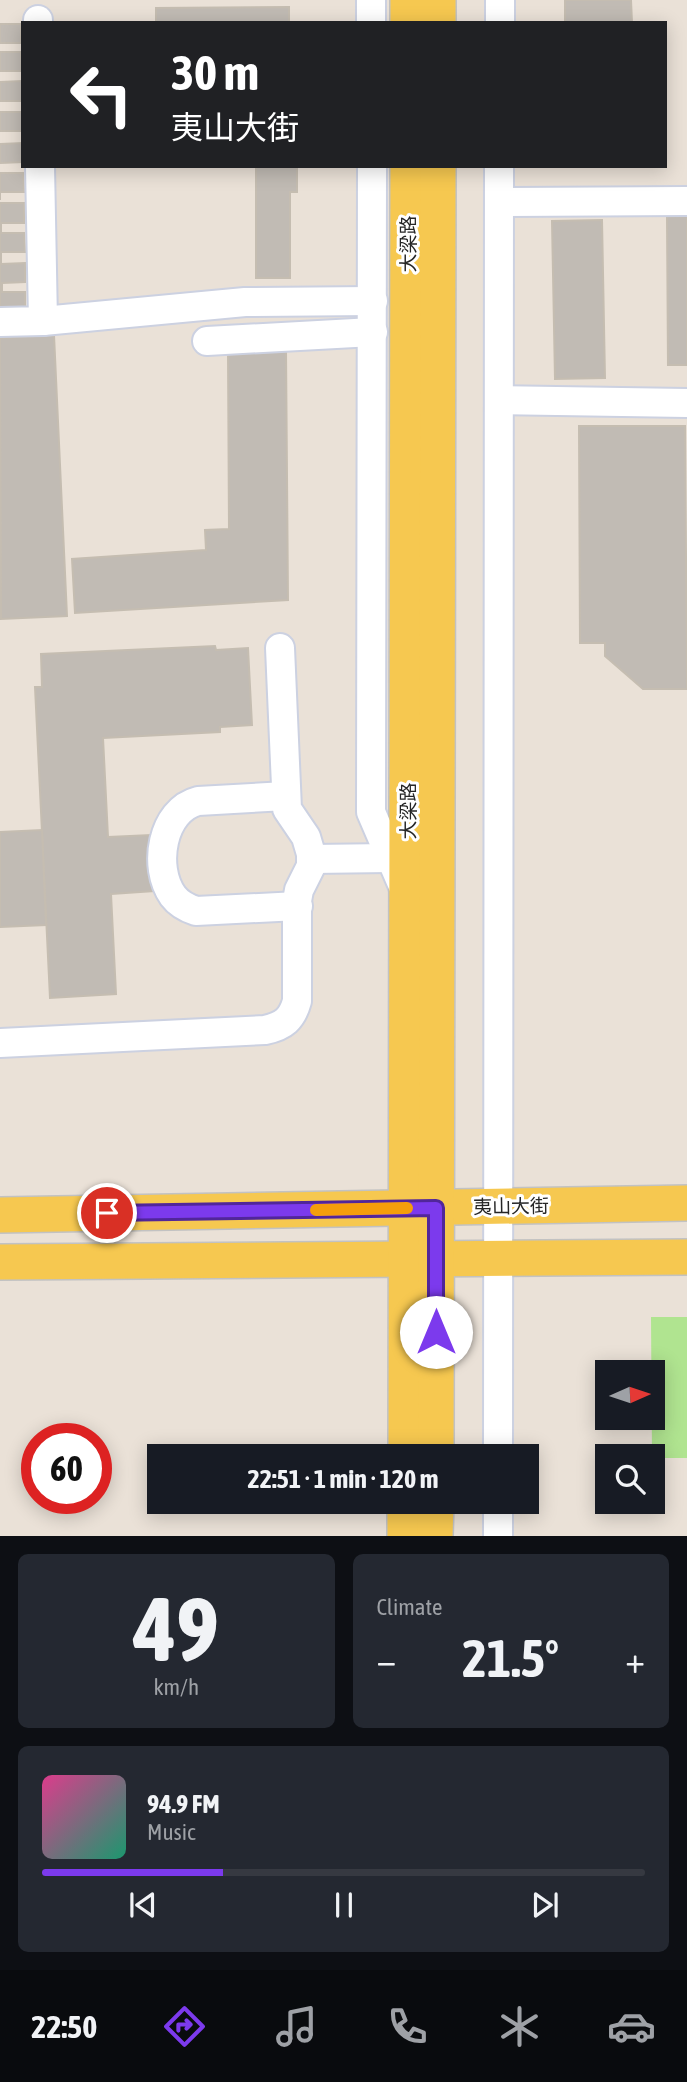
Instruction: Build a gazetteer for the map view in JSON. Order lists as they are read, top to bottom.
{
  "streets": {
    "main road": ["大梁路", "夷山大街"]
  },
  "crossings": [
    ["大梁路", "夷山大街"]
  ],
  "north": "right",
  "page": {
    "turn": ["30 m", "夷山大街"],
    "limit": "60",
    "trip": "22:51 · 1 min · 120 m",
    "tile": [
      ["49", "km/h"],
      "Climate"
    ],
    "heat": ["−", "21.5°", "+"],
    "song": ["94.9 FM", "Music"],
    "tabs": "22:50"
  }
}
